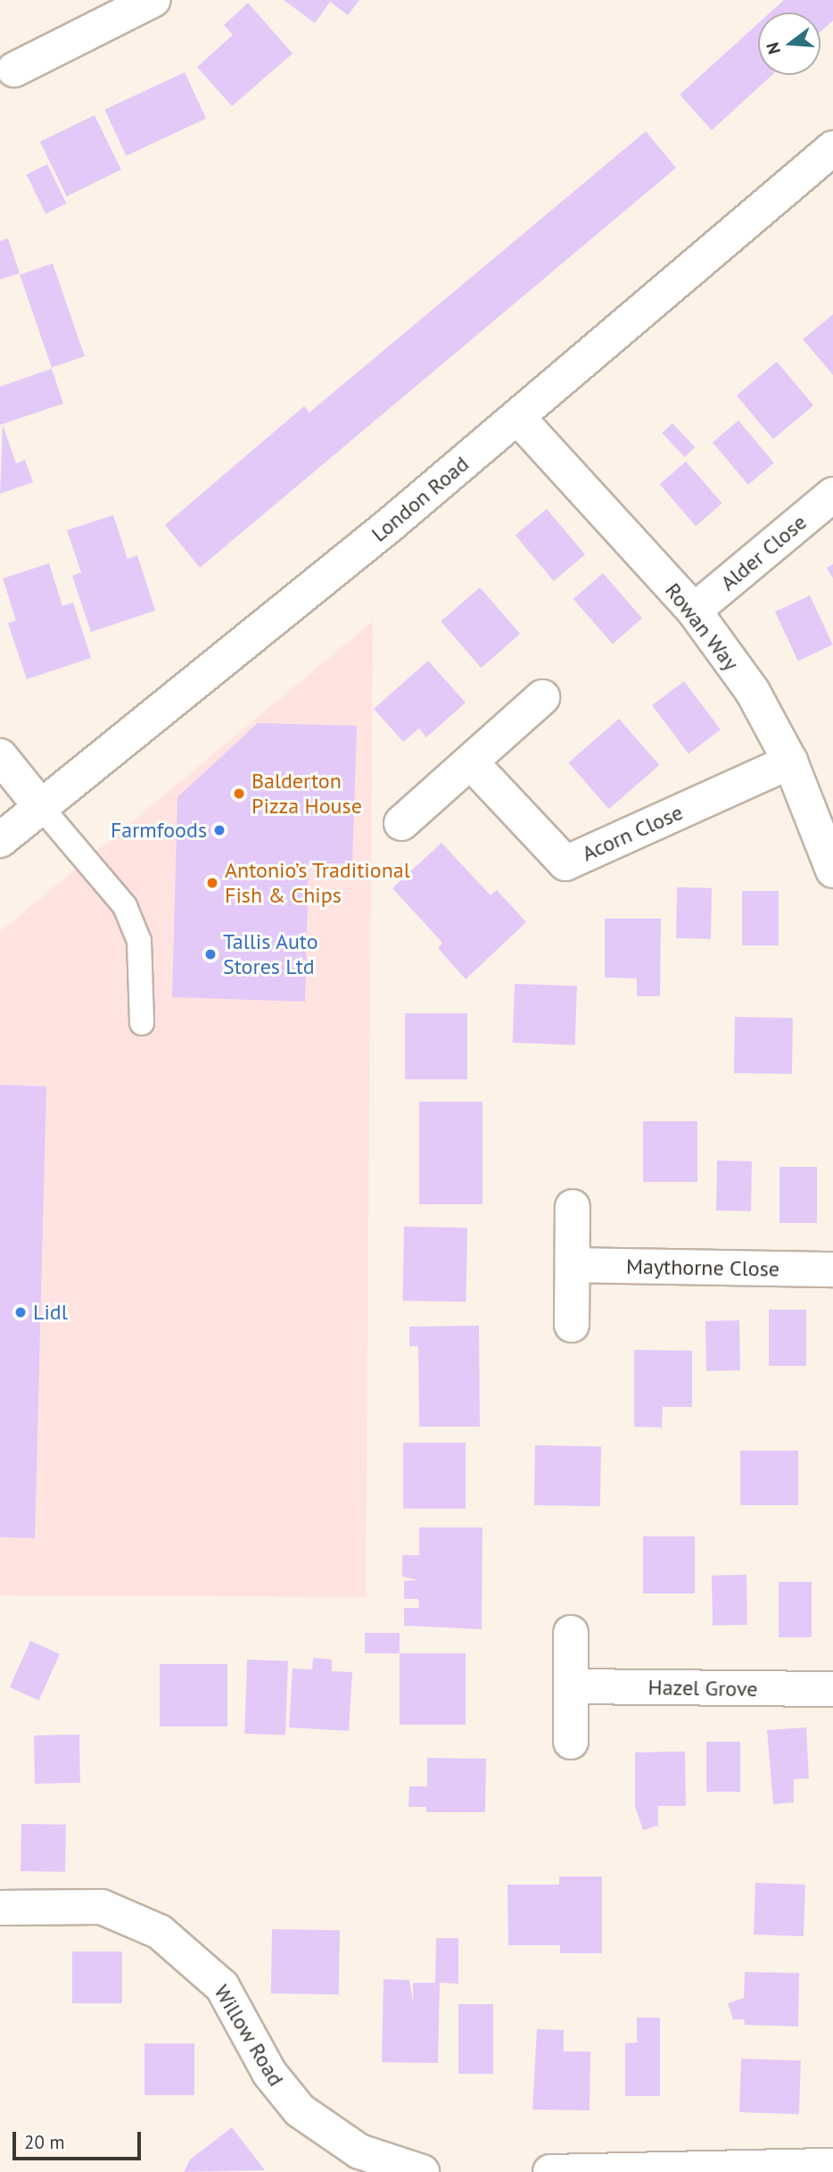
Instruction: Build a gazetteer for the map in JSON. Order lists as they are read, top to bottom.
{
  "streets": {
    "street": [
      "London Road",
      "Alder Close",
      "Rowan Way",
      "Acorn Close",
      "Maythorne Close",
      "Hazel Grove",
      "Willow Road"
    ]
  },
  "crossings": [
    ["London Road", "Rowan Way"],
    ["Alder Close", "Rowan Way"],
    ["Rowan Way", "Acorn Close"]
  ],
  "places": [
    "Balderton Pizza House",
    "Farmfoods",
    "Antonio’s Traditional Fish & Chips",
    "Tallis Auto Stores Ltd",
    "Lidl"
  ],
  "scale_bar": "20 m",
  "north": "left"
}
